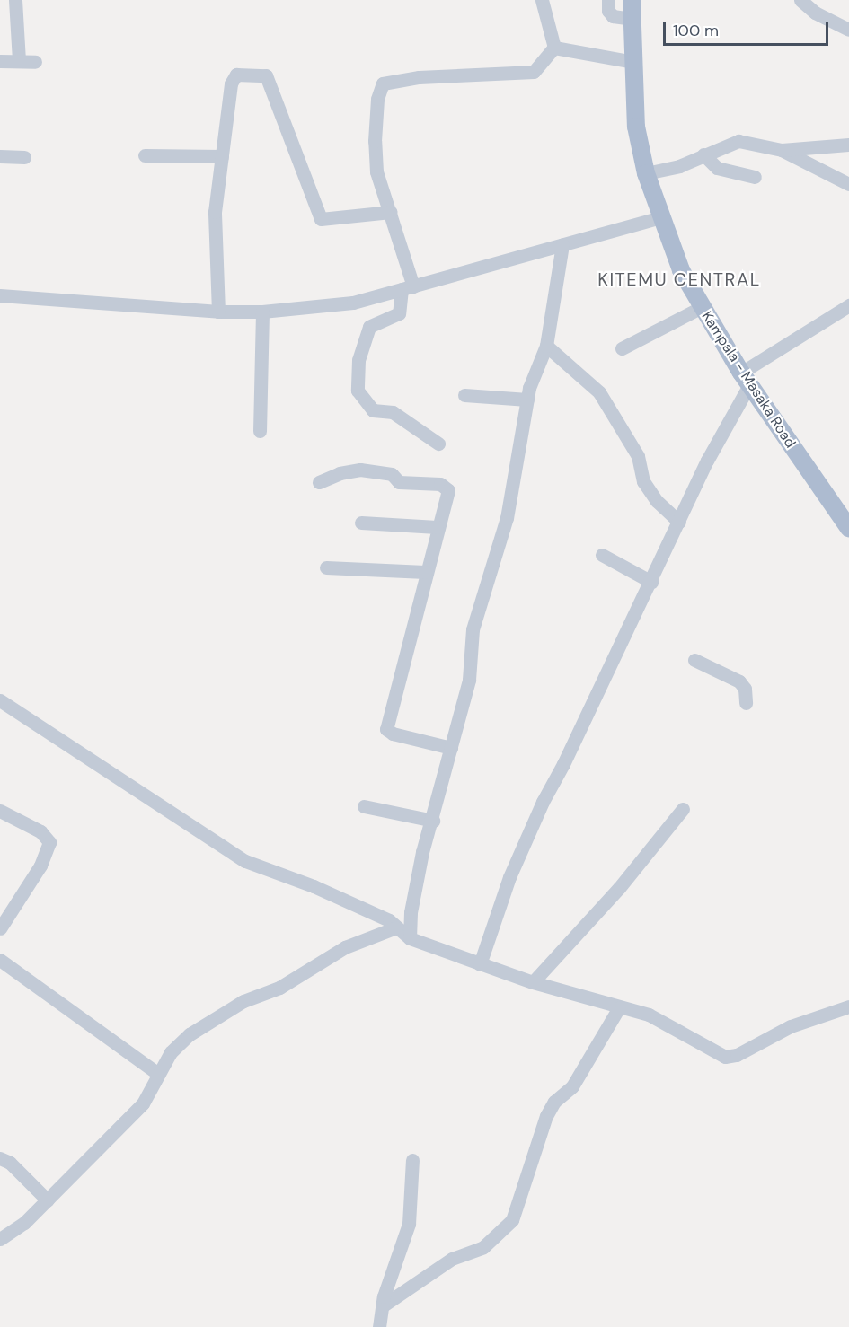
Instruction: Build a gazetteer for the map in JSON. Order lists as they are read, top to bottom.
{
  "streets": {
    "main road": ["Kampala - Masaka Road"]
  },
  "districts": ["KITEMU CENTRAL"],
  "scale_bar": "100 m"
}
